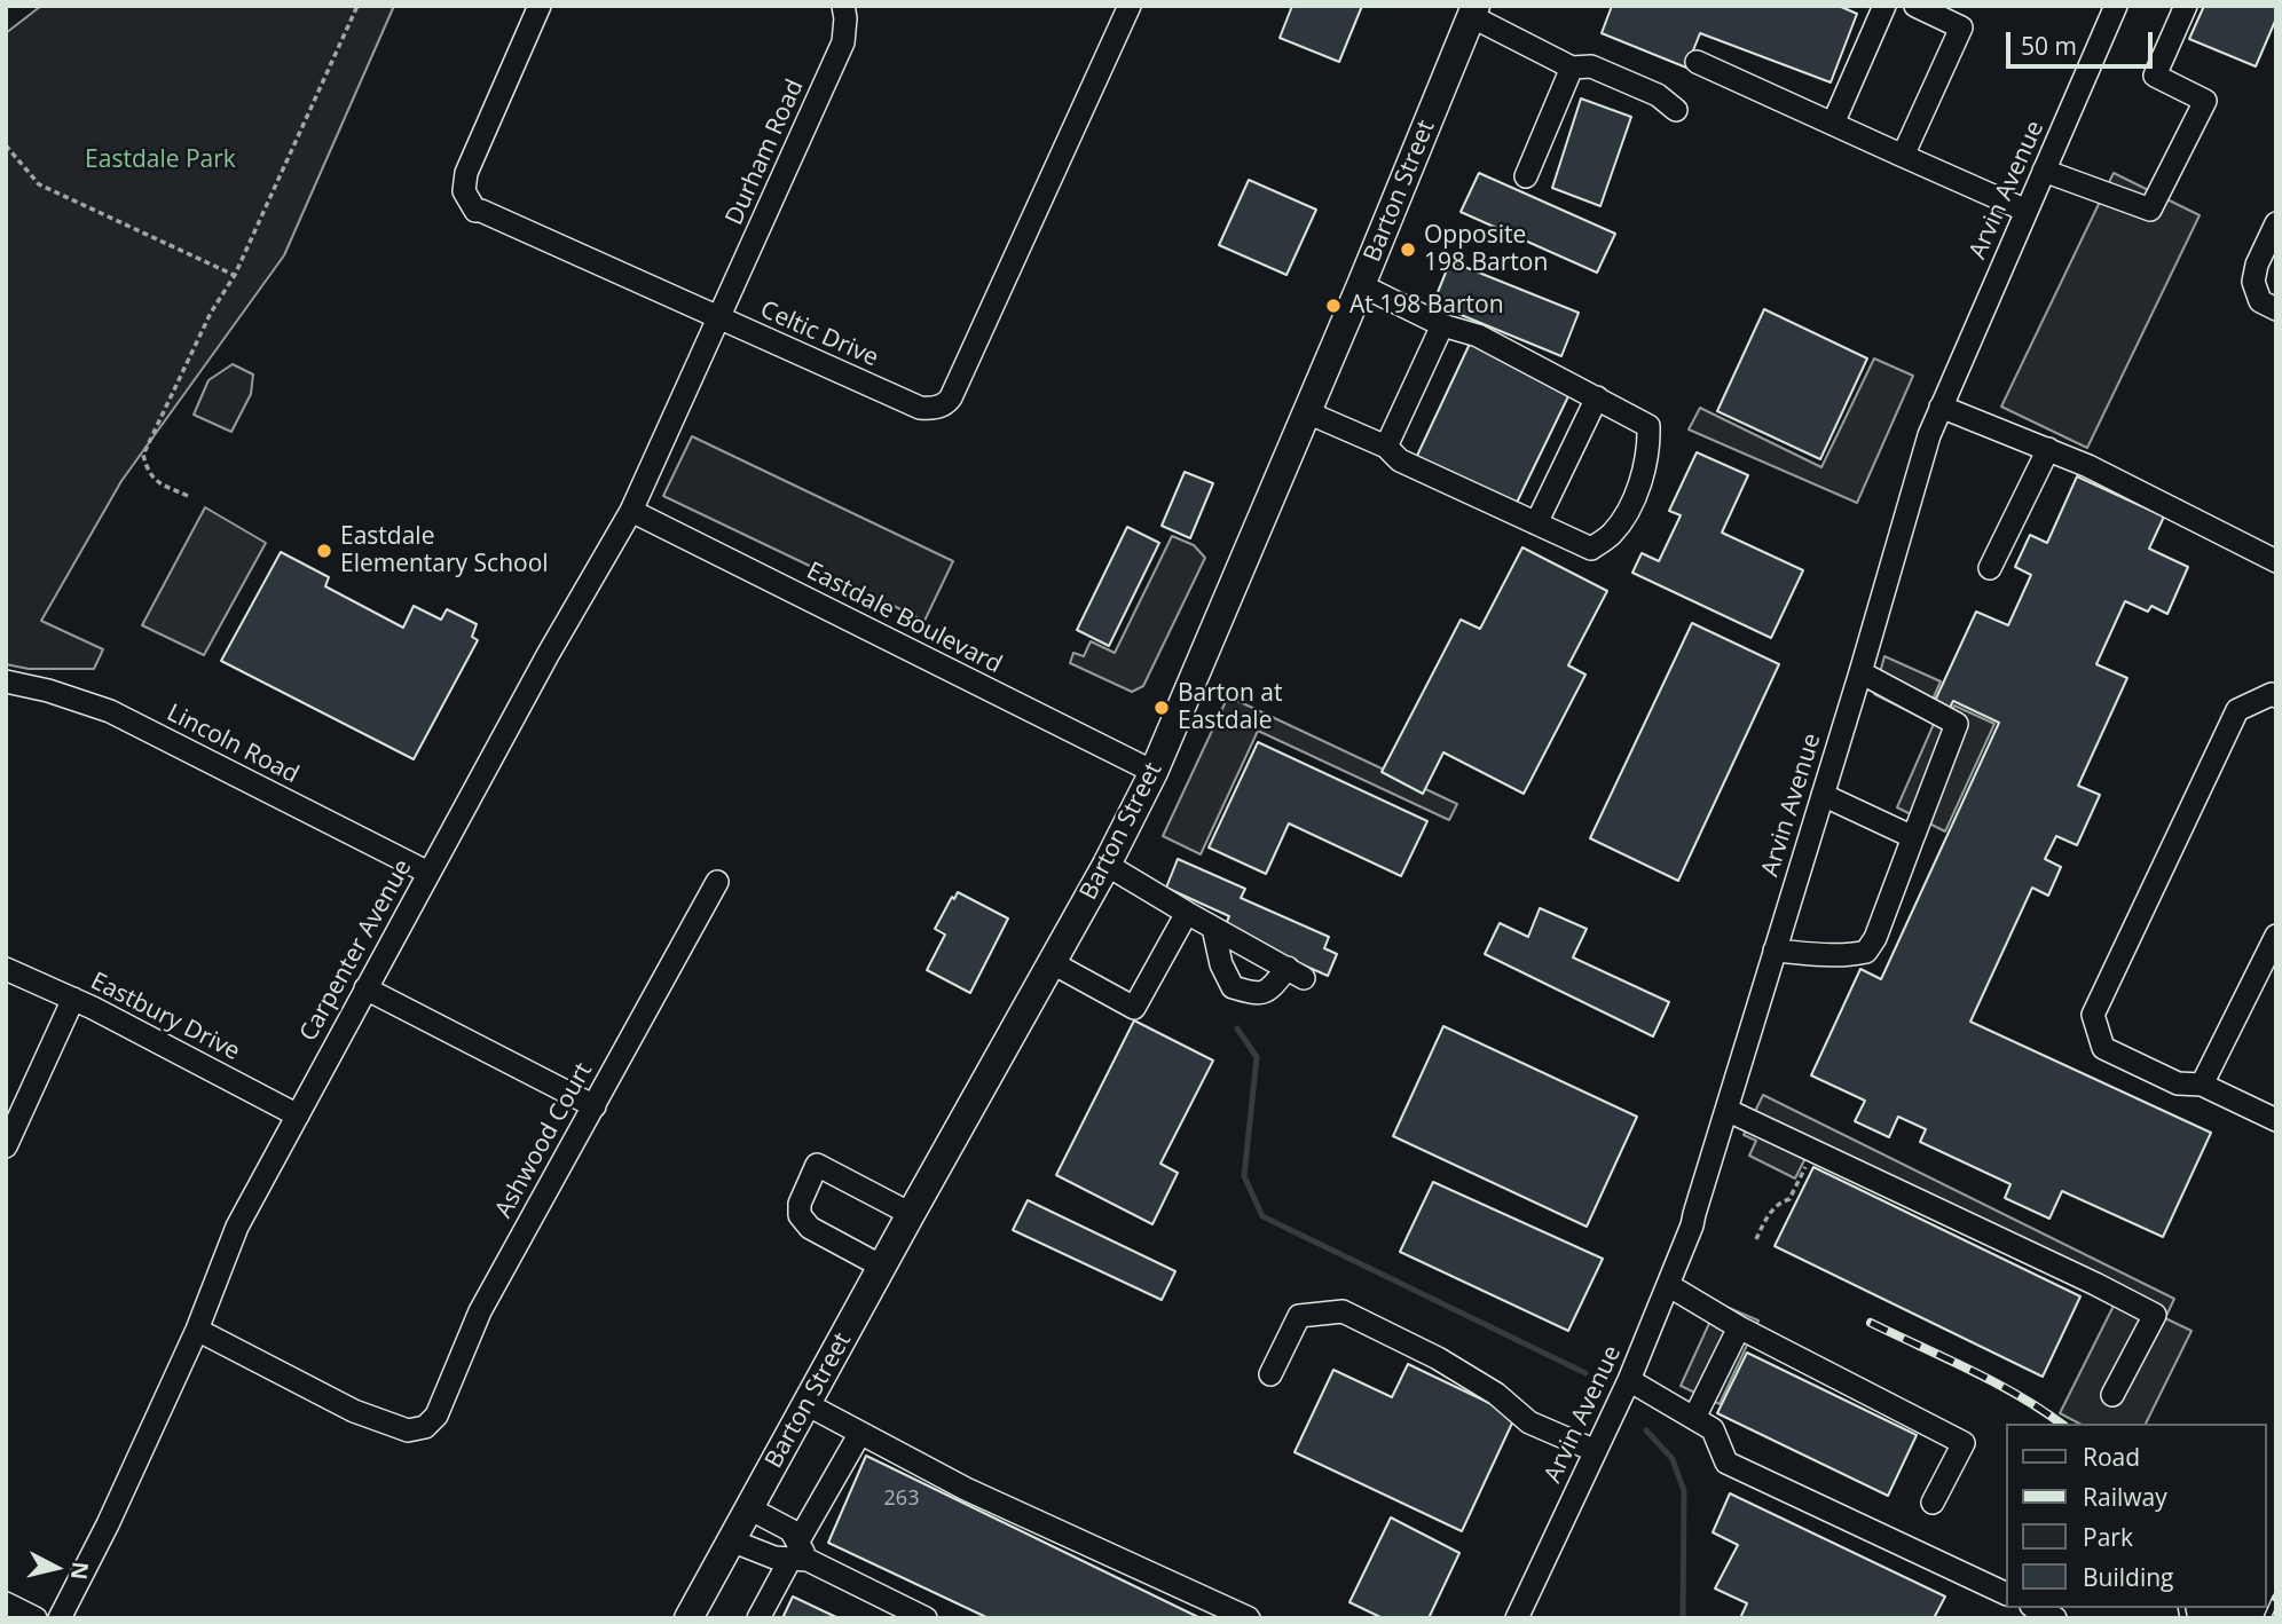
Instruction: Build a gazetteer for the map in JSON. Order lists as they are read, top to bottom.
{
  "streets": {
    "main road": ["Barton Street"],
    "street": [
      "Durham Road",
      "Arvin Avenue",
      "Celtic Drive",
      "Eastdale Boulevard",
      "Lincoln Road",
      "Carpenter Avenue",
      "Eastbury Drive",
      "Ashwood Court"
    ]
  },
  "crossings": [
    ["Durham Road", "Celtic Drive"],
    ["Durham Road", "Carpenter Avenue"],
    ["Barton Street", "Eastdale Boulevard"],
    ["Celtic Drive", "Carpenter Avenue"],
    ["Eastdale Boulevard", "Carpenter Avenue"],
    ["Lincoln Road", "Carpenter Avenue"],
    ["Carpenter Avenue", "Eastbury Drive"],
    ["Carpenter Avenue", "Ashwood Court"]
  ],
  "parks": ["Eastdale Park"],
  "places": [
    "Opposite 198 Barton",
    "At 198 Barton",
    "Eastdale Elementary School",
    "Barton at Eastdale"
  ],
  "house_numbers": ["263"],
  "legend": [
    "Road",
    "Railway",
    "Park",
    "Building"
  ],
  "scale_bar": "50 m",
  "north": "right"
}
